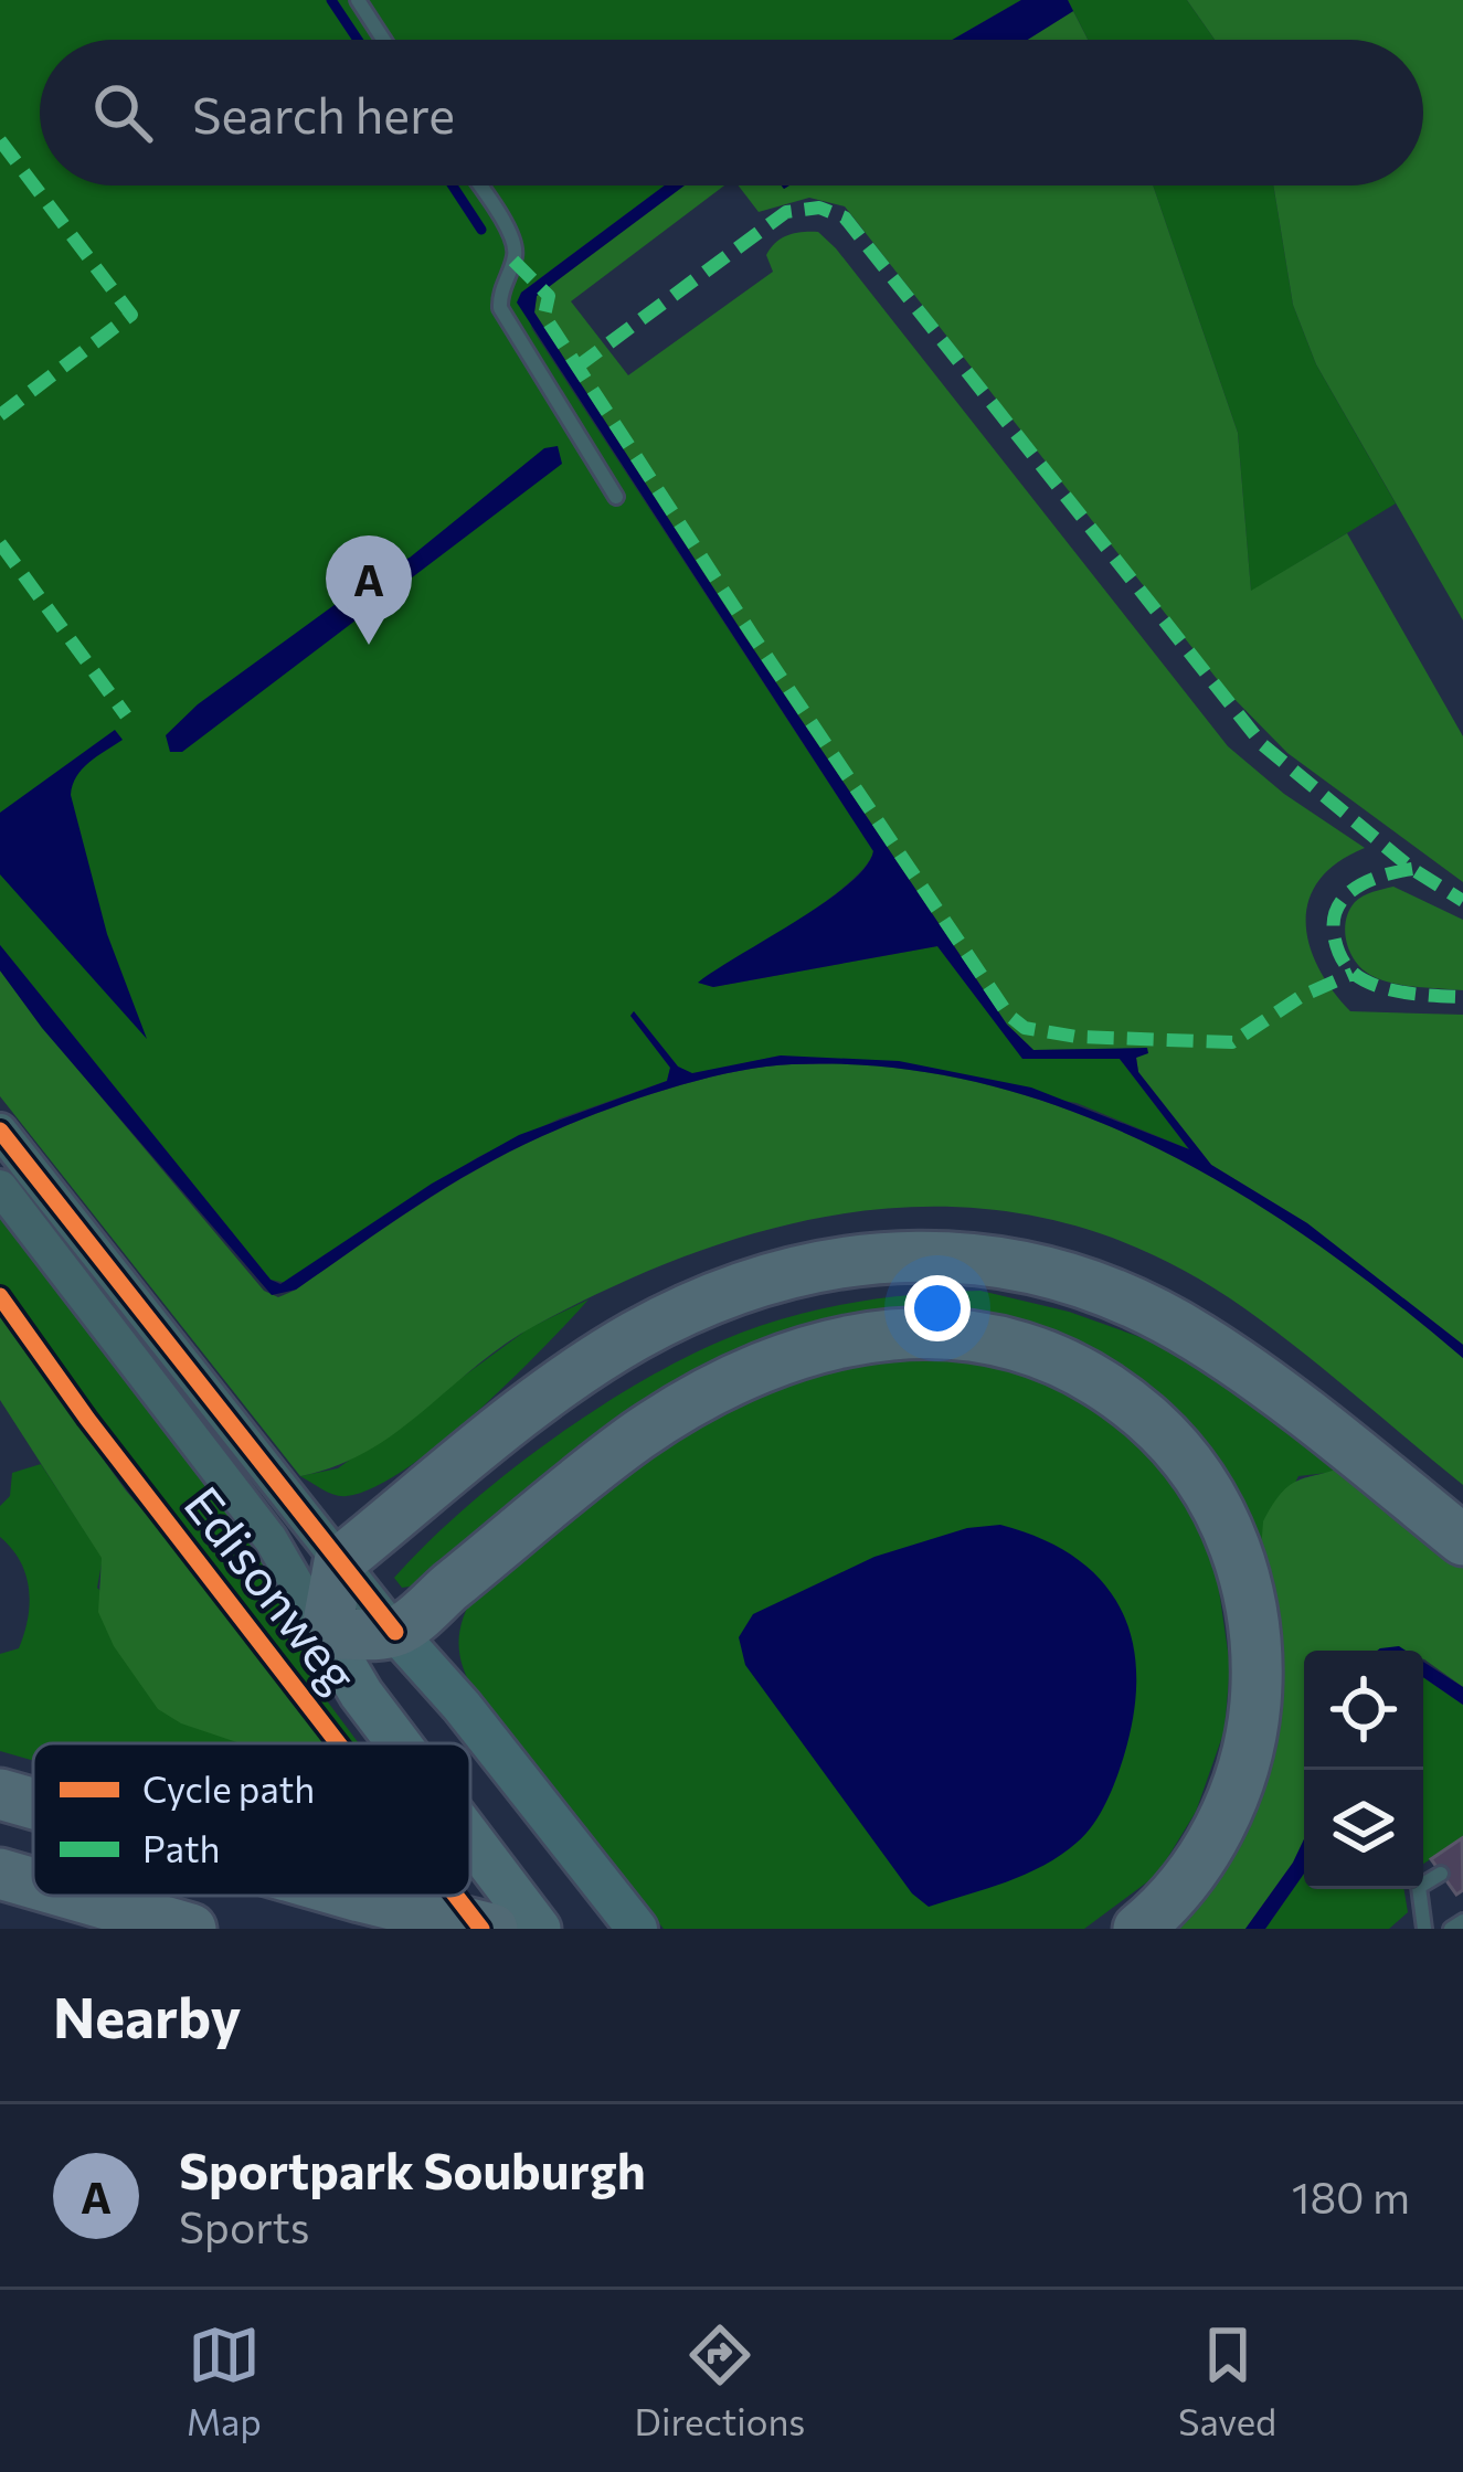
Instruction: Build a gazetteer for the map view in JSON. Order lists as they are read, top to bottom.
{
  "streets": {
    "main road": ["Edisonweg"]
  },
  "legend": ["Cycle path", "Path"],
  "page": {
    "search": "Search here",
    "pins": "A",
    "heading": "Nearby",
    "list": [
      {
        "mark": "A",
        "name": "Sportpark Souburgh",
        "note": "Sports",
        "value": "180 m"
      }
    ],
    "nav": ["Map", "Directions", "Saved"]
  }
}
